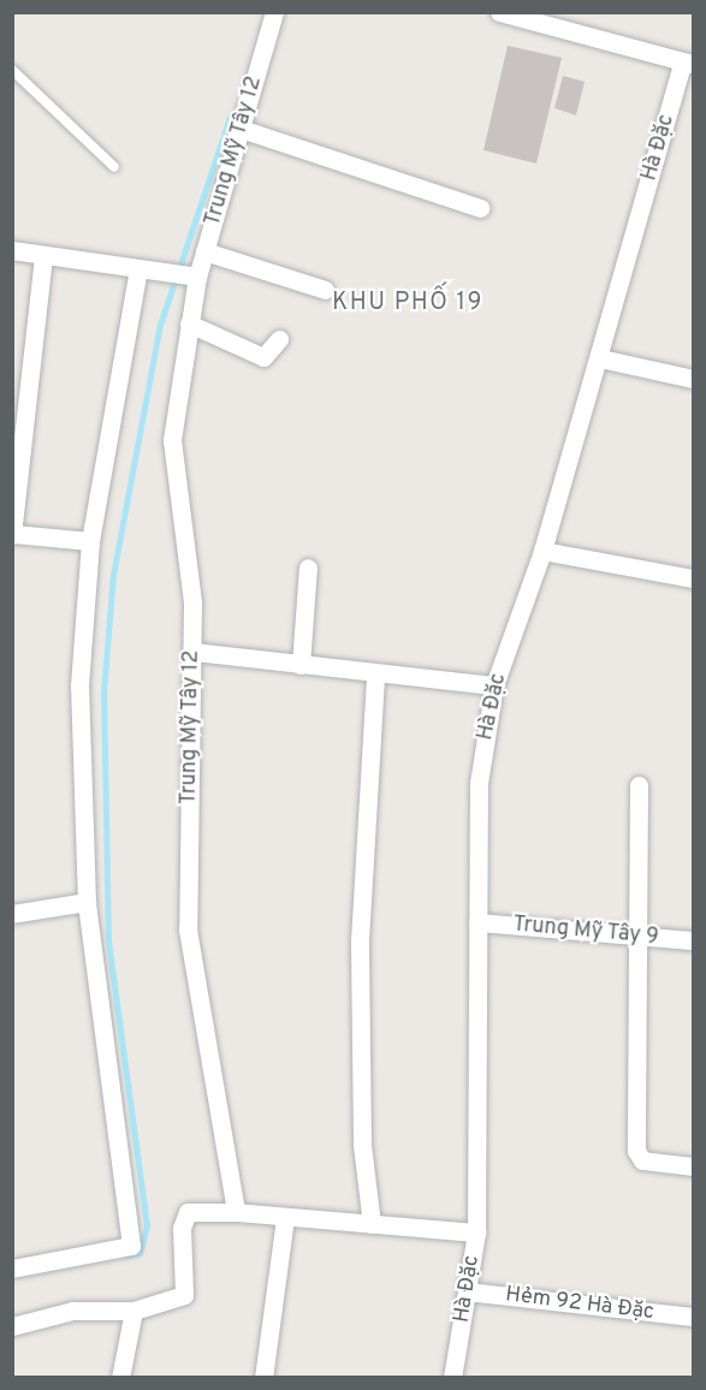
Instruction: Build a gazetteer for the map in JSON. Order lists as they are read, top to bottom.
{
  "streets": {
    "street": [
      "Hà Đặc",
      "Trung Mỹ Tây 12",
      "Trung Mỹ Tây 9",
      "Hẻm 92 Hà Đặc"
    ]
  },
  "crossings": [
    ["Hà Đặc", "Trung Mỹ Tây 9"],
    ["Hà Đặc", "Hẻm 92 Hà Đặc"]
  ],
  "districts": ["KHU PHỐ 19"]
}
